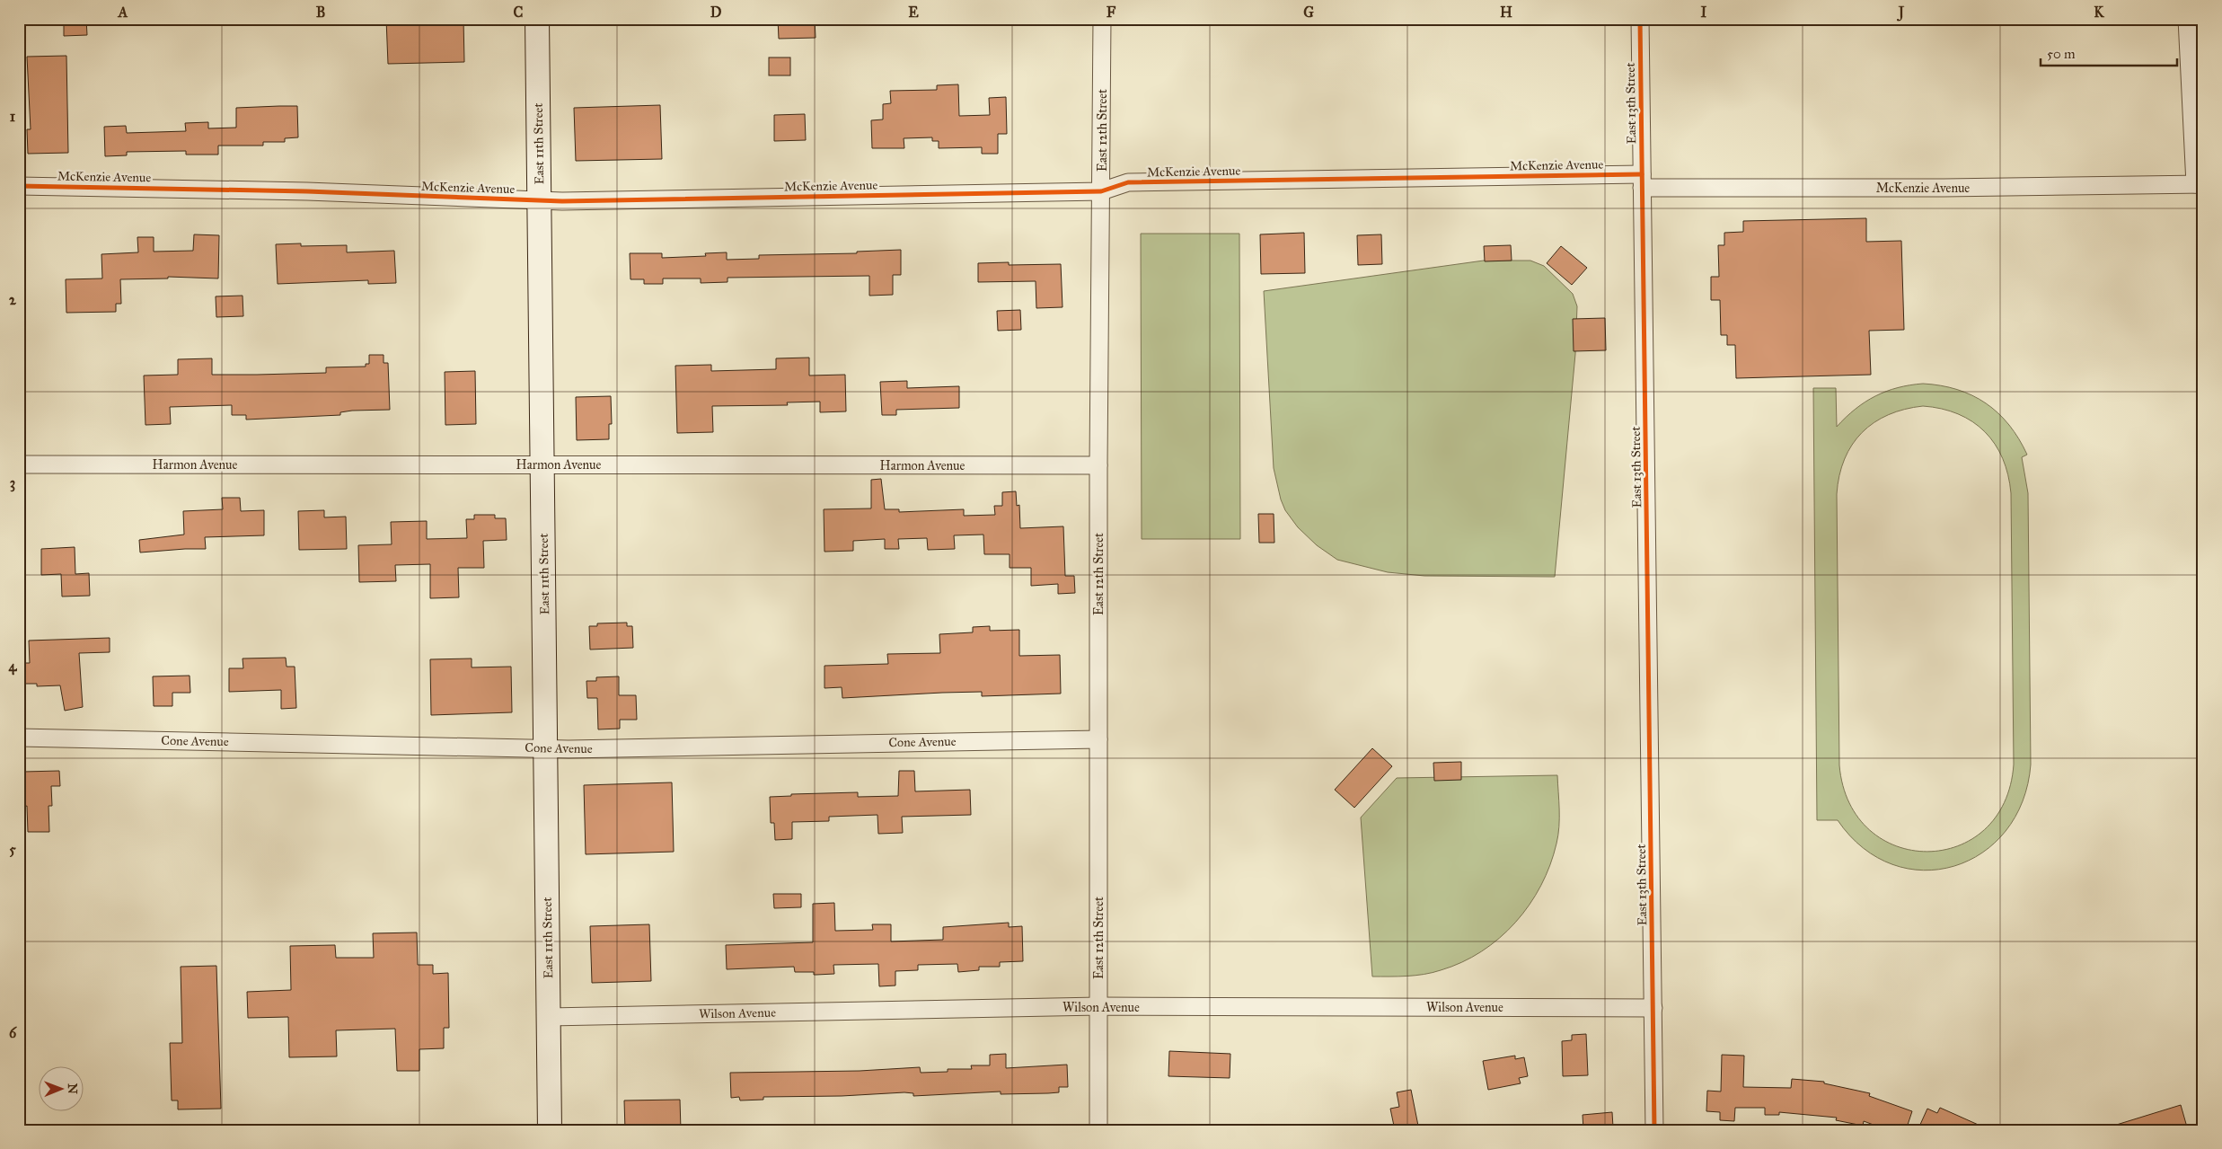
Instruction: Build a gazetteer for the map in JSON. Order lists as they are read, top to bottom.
{
  "streets": {
    "main road": ["East 11th Street"],
    "street": [
      "East 13th Street",
      "East 12th Street",
      "McKenzie Avenue",
      "Harmon Avenue",
      "Cone Avenue",
      "Wilson Avenue"
    ]
  },
  "crossings": [
    ["East 13th Street", "McKenzie Avenue"],
    ["East 13th Street", "Wilson Avenue"],
    ["East 12th Street", "McKenzie Avenue"],
    ["East 12th Street", "Harmon Avenue"],
    ["East 12th Street", "Cone Avenue"],
    ["East 12th Street", "Wilson Avenue"],
    ["East 11th Street", "McKenzie Avenue"],
    ["East 11th Street", "Harmon Avenue"],
    ["East 11th Street", "Cone Avenue"],
    ["East 11th Street", "Wilson Avenue"]
  ],
  "scale_bar": "50 m",
  "north": "right",
  "grid": {
    "columns": [
      "A",
      "B",
      "C",
      "D",
      "E",
      "F",
      "G",
      "H",
      "I",
      "J",
      "K"
    ],
    "rows": [
      "1",
      "2",
      "3",
      "4",
      "5",
      "6"
    ]
  }
}
